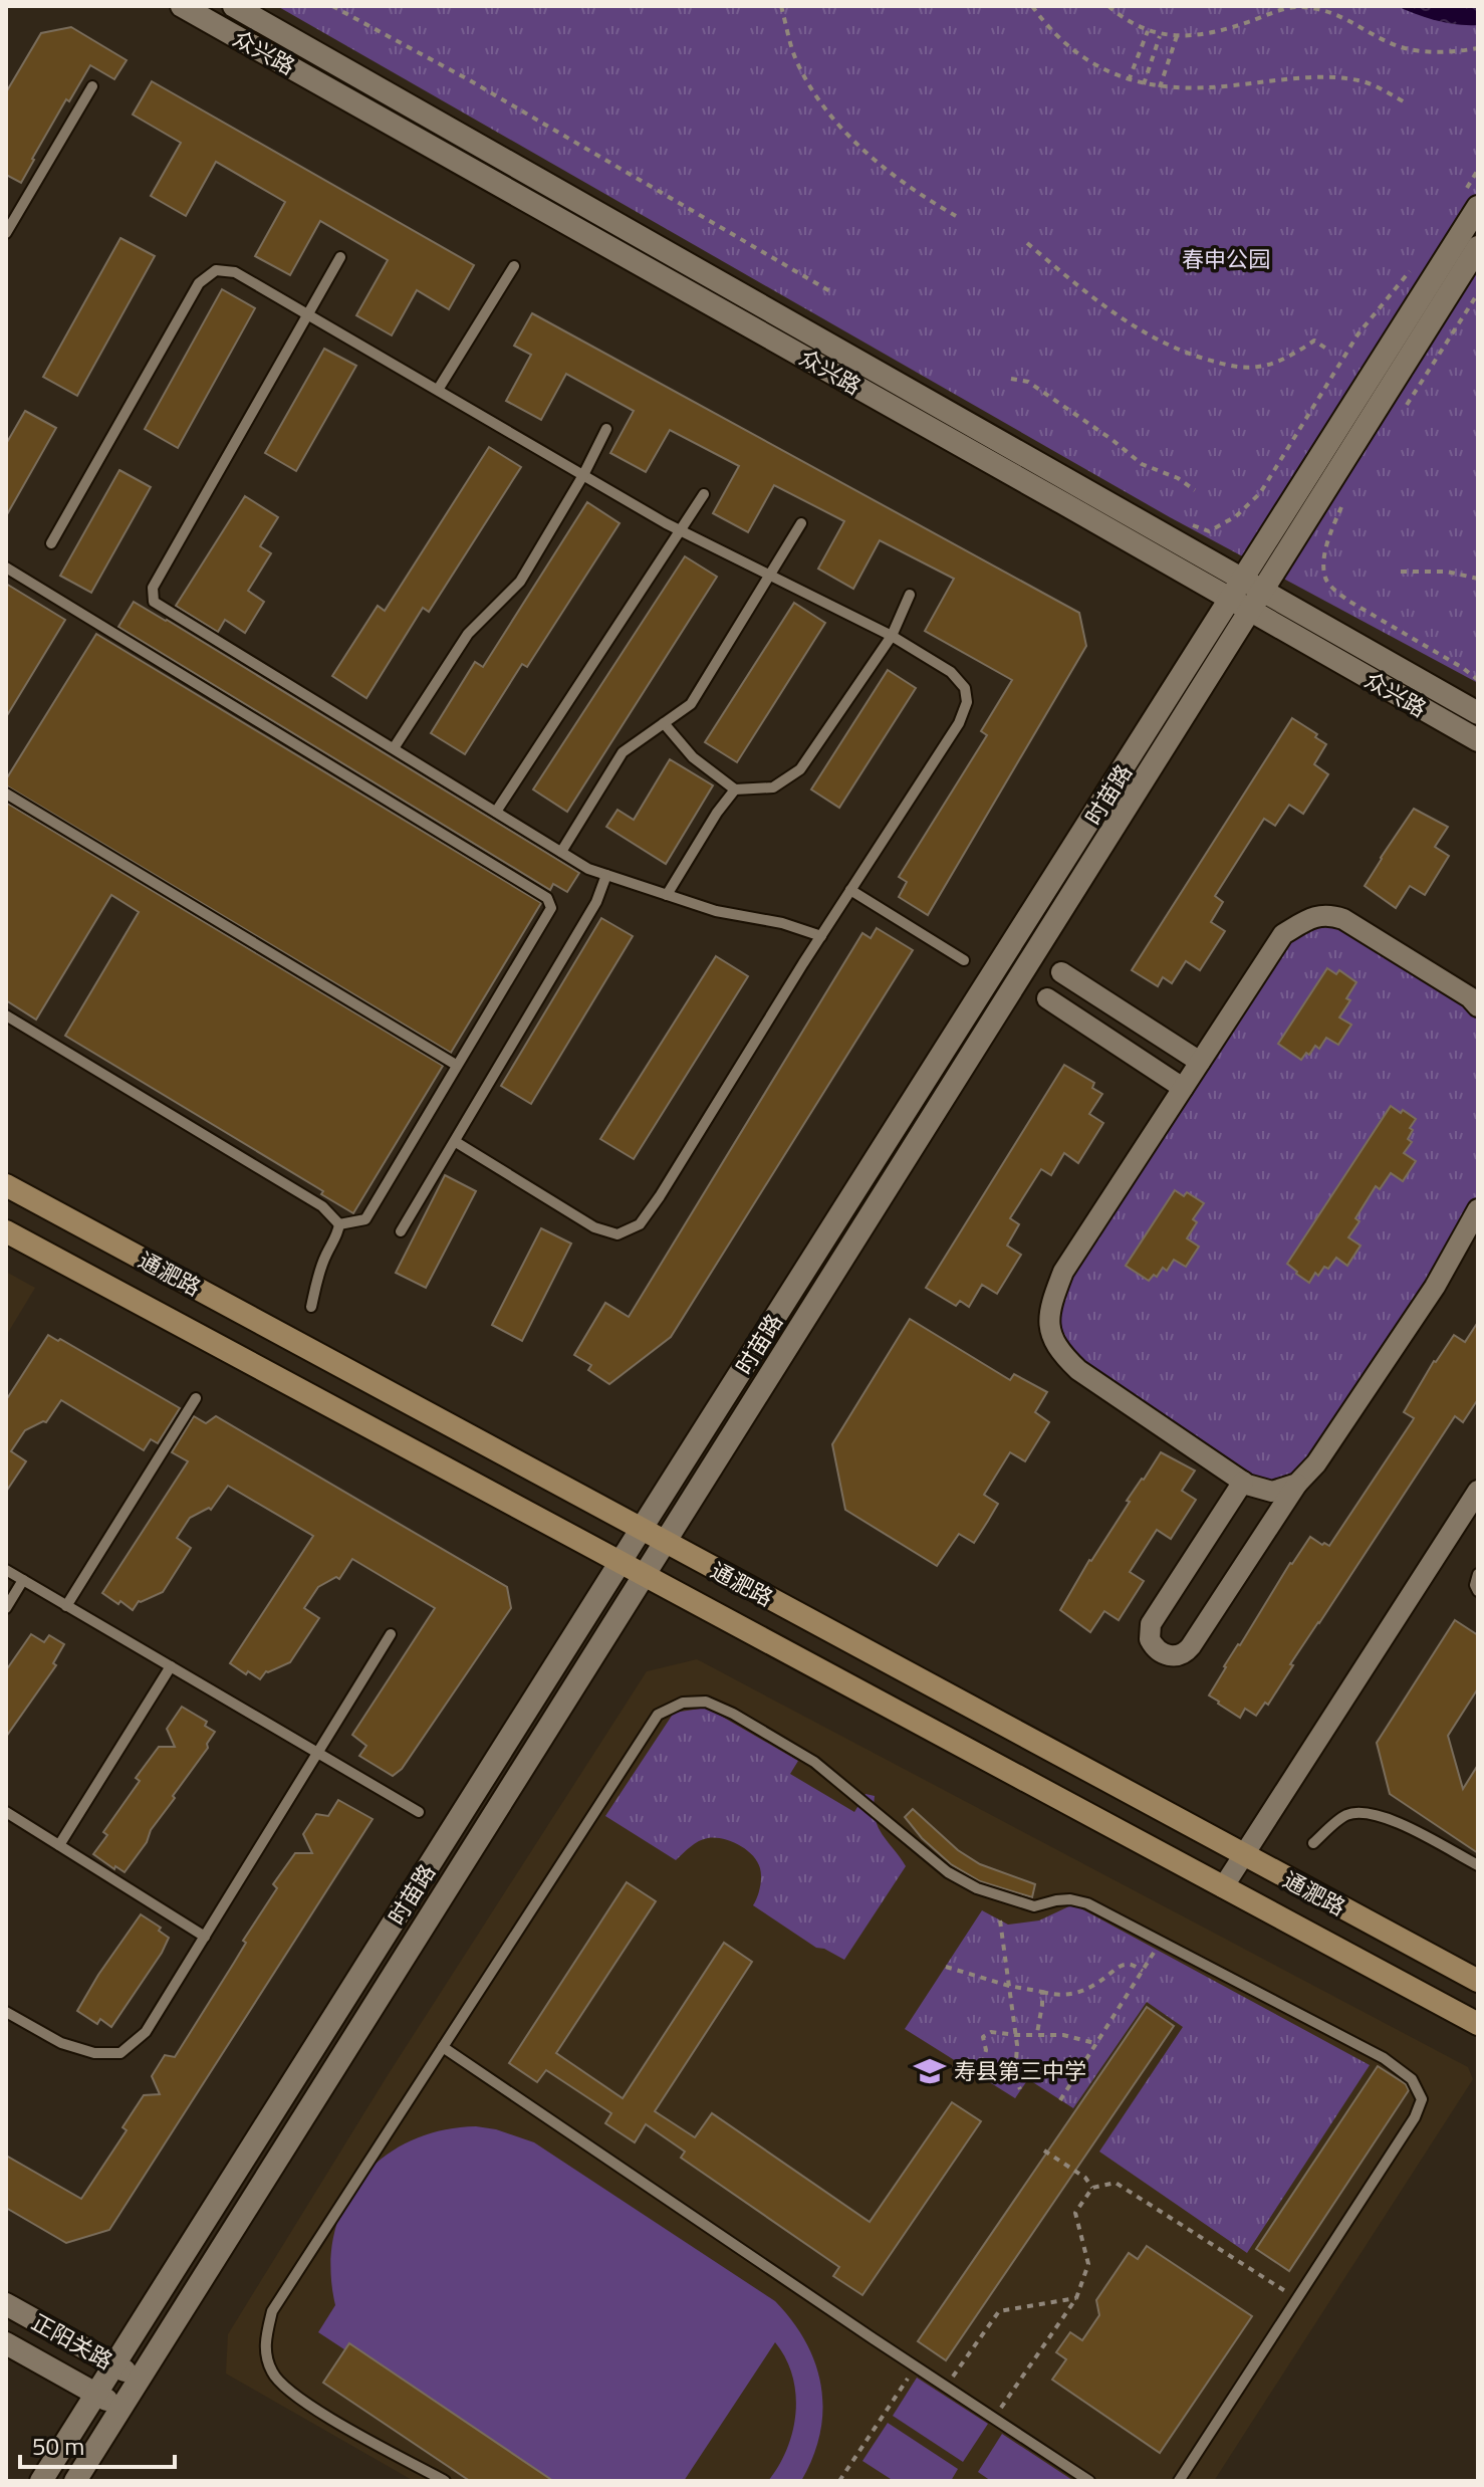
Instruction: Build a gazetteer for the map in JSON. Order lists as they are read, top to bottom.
{
  "streets": {
    "main road": ["通淝路"],
    "street": ["众兴路", "时苗路", "正阳关路"]
  },
  "crossings": [
    ["众兴路", "时苗路"],
    ["时苗路", "通淝路"],
    ["时苗路", "正阳关路"]
  ],
  "parks": ["春申公园"],
  "places": {
    "school or university": ["寿县第三中学"]
  },
  "scale_bar": "50 m"
}
